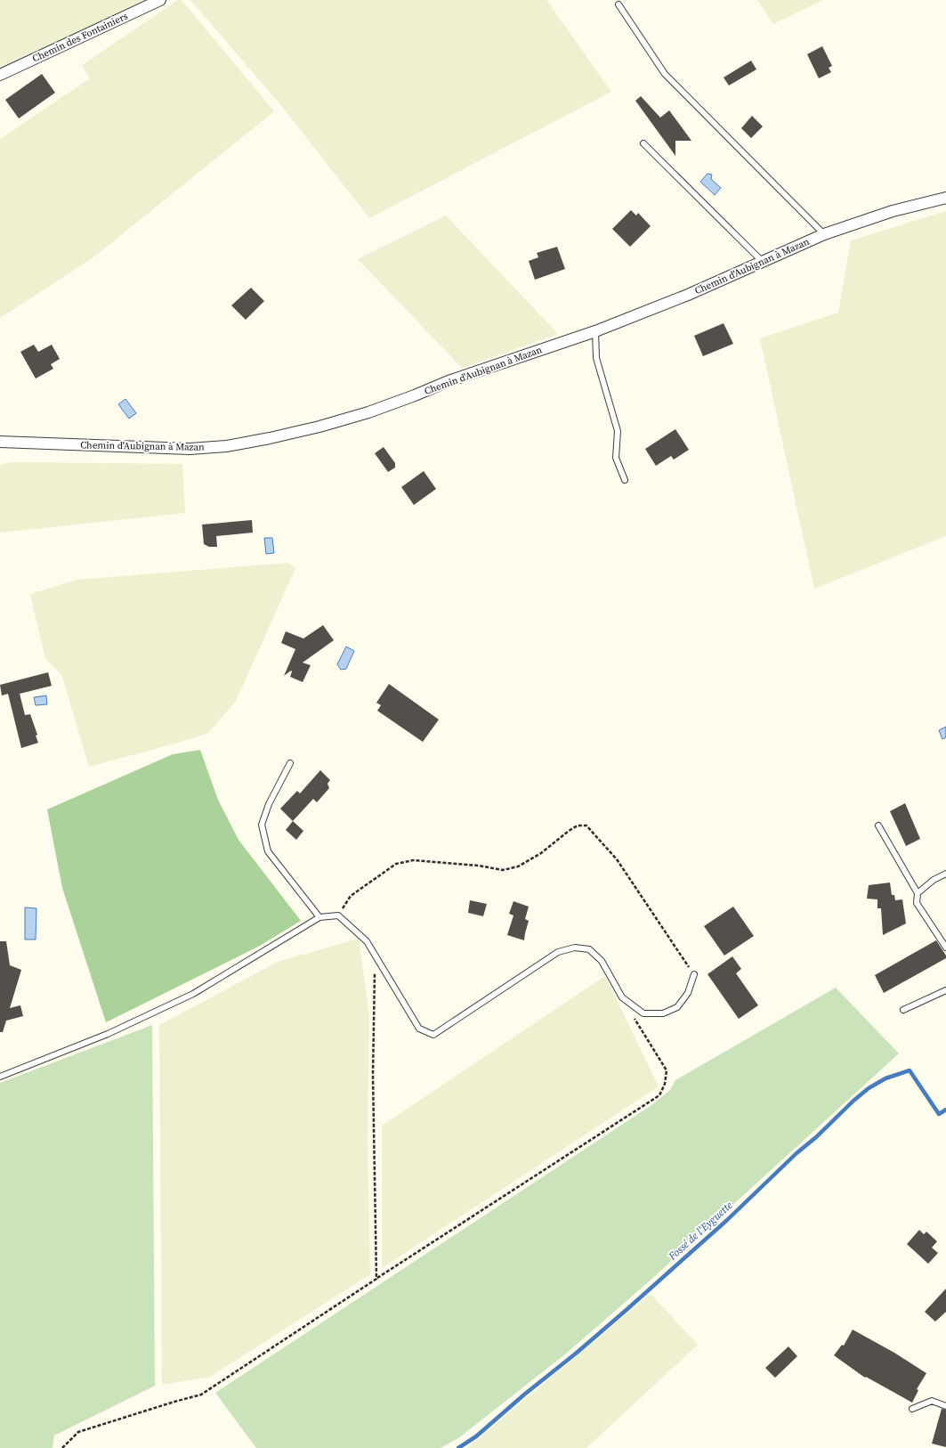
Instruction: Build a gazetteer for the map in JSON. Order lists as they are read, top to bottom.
{
  "streets": {
    "street": ["Chemin des Fontainiers", "Chemin d'Aubignan à Mazan"]
  },
  "water": ["Fossé de l'Eyguette"]
}
